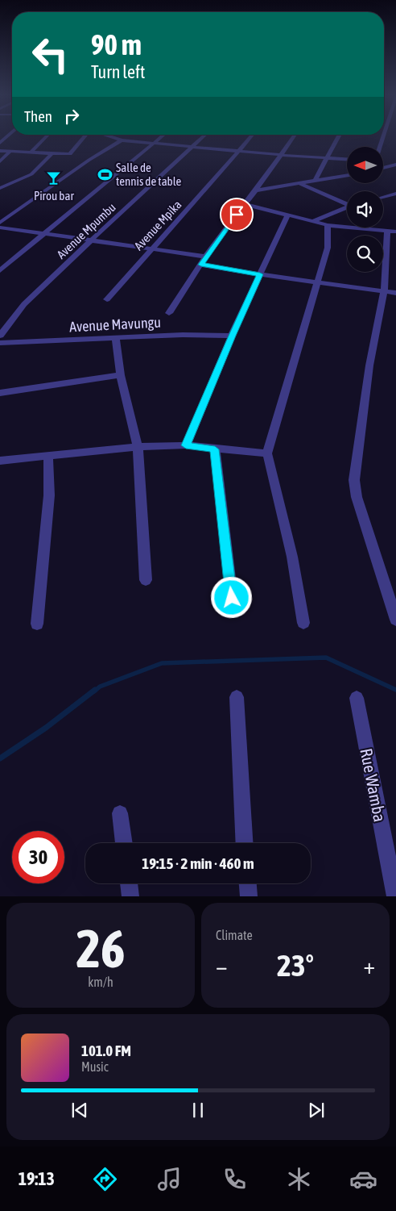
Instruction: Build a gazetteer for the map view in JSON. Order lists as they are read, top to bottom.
{
  "streets": {
    "street": [
      "Avenue Mpika",
      "Avenue Mpumbu",
      "Avenue Mavungu",
      "Rue Wamba"
    ]
  },
  "places": {
    "sports": ["Salle de tennis de table"],
    "bar": ["Pirou bar"]
  },
  "north": "left",
  "page": {
    "turn": ["90 m", "Turn left"],
    "then": "Then",
    "limit": "30",
    "trip": "19:15 · 2 min · 460 m",
    "tile": [
      ["26", "km/h"],
      "Climate"
    ],
    "heat": ["−", "23°", "+"],
    "song": ["101.0 FM", "Music"],
    "tabs": "19:13"
  }
}
